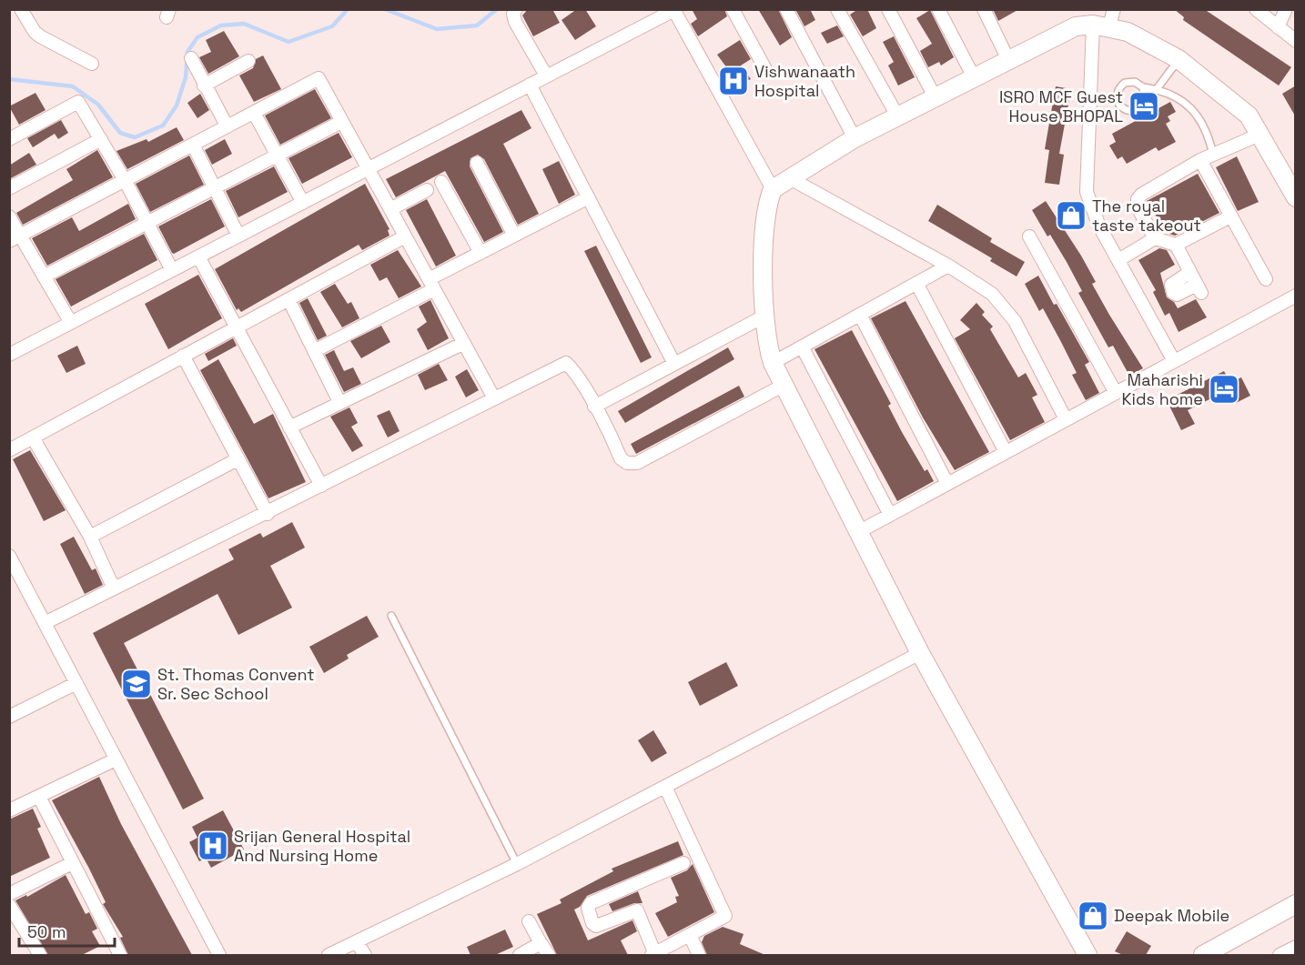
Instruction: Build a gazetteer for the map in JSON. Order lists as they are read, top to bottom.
{
  "places": {
    "hospital": ["Vishwanaath Hospital", "Srijan General Hospital And Nursing Home"],
    "hotel": ["ISRO MCF Guest House BHOPAL", "Maharishi Kids home"],
    "shop": ["The royal taste takeout", "Deepak Mobile"],
    "school or university": ["St. Thomas Convent Sr. Sec School"]
  },
  "scale_bar": "50 m"
}
